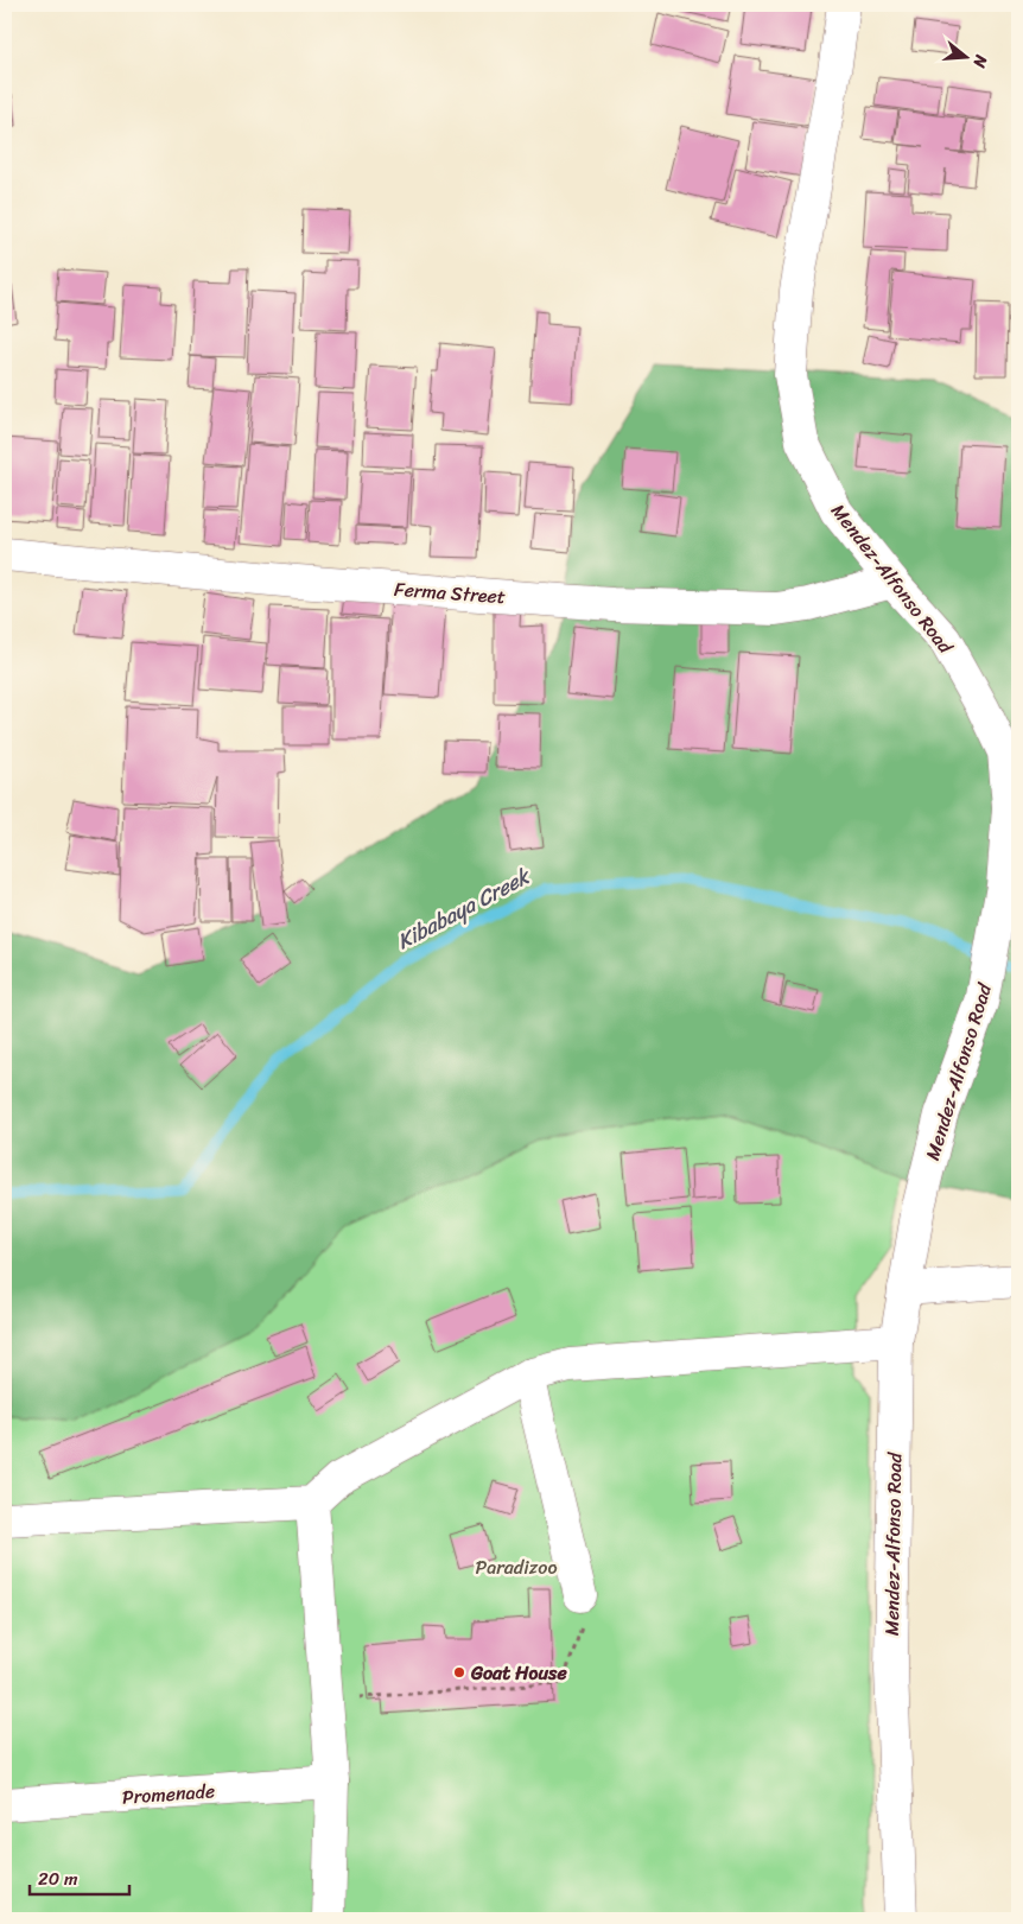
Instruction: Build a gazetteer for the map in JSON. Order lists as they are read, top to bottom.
{
  "streets": {
    "main road": ["Mendez-Alfonso Road", "Ferma Street", "Promenade"]
  },
  "crossings": [
    ["Mendez-Alfonso Road", "Ferma Street"]
  ],
  "water": ["Kibabaya Creek"],
  "parks": ["Paradizoo"],
  "places": ["Goat House"],
  "scale_bar": "20 m",
  "north": "right"
}
